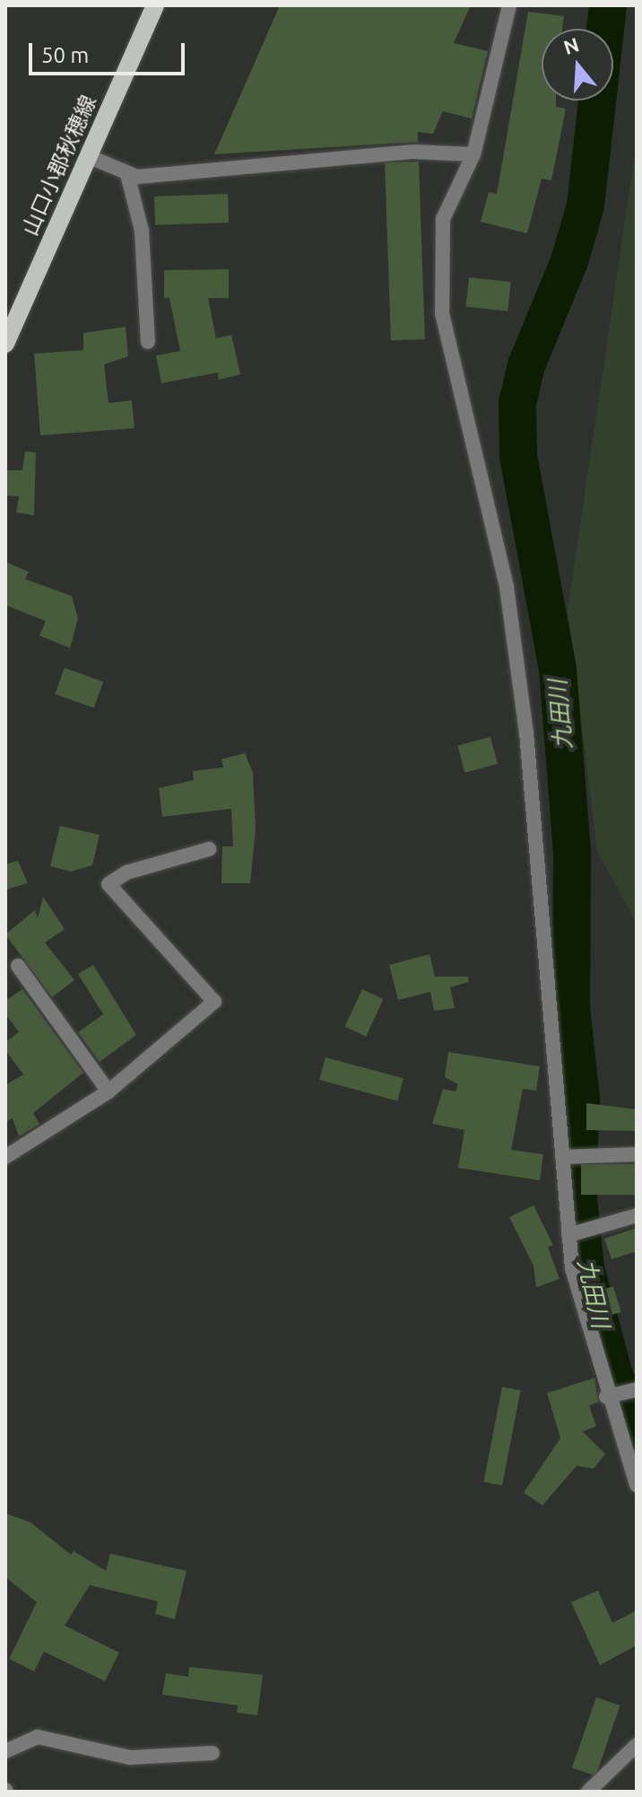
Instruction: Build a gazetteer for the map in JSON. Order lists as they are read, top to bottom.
{
  "streets": {
    "main road": ["山口小郡秋穂線"]
  },
  "water": ["九田川"],
  "scale_bar": "50 m",
  "north": "top"
}
